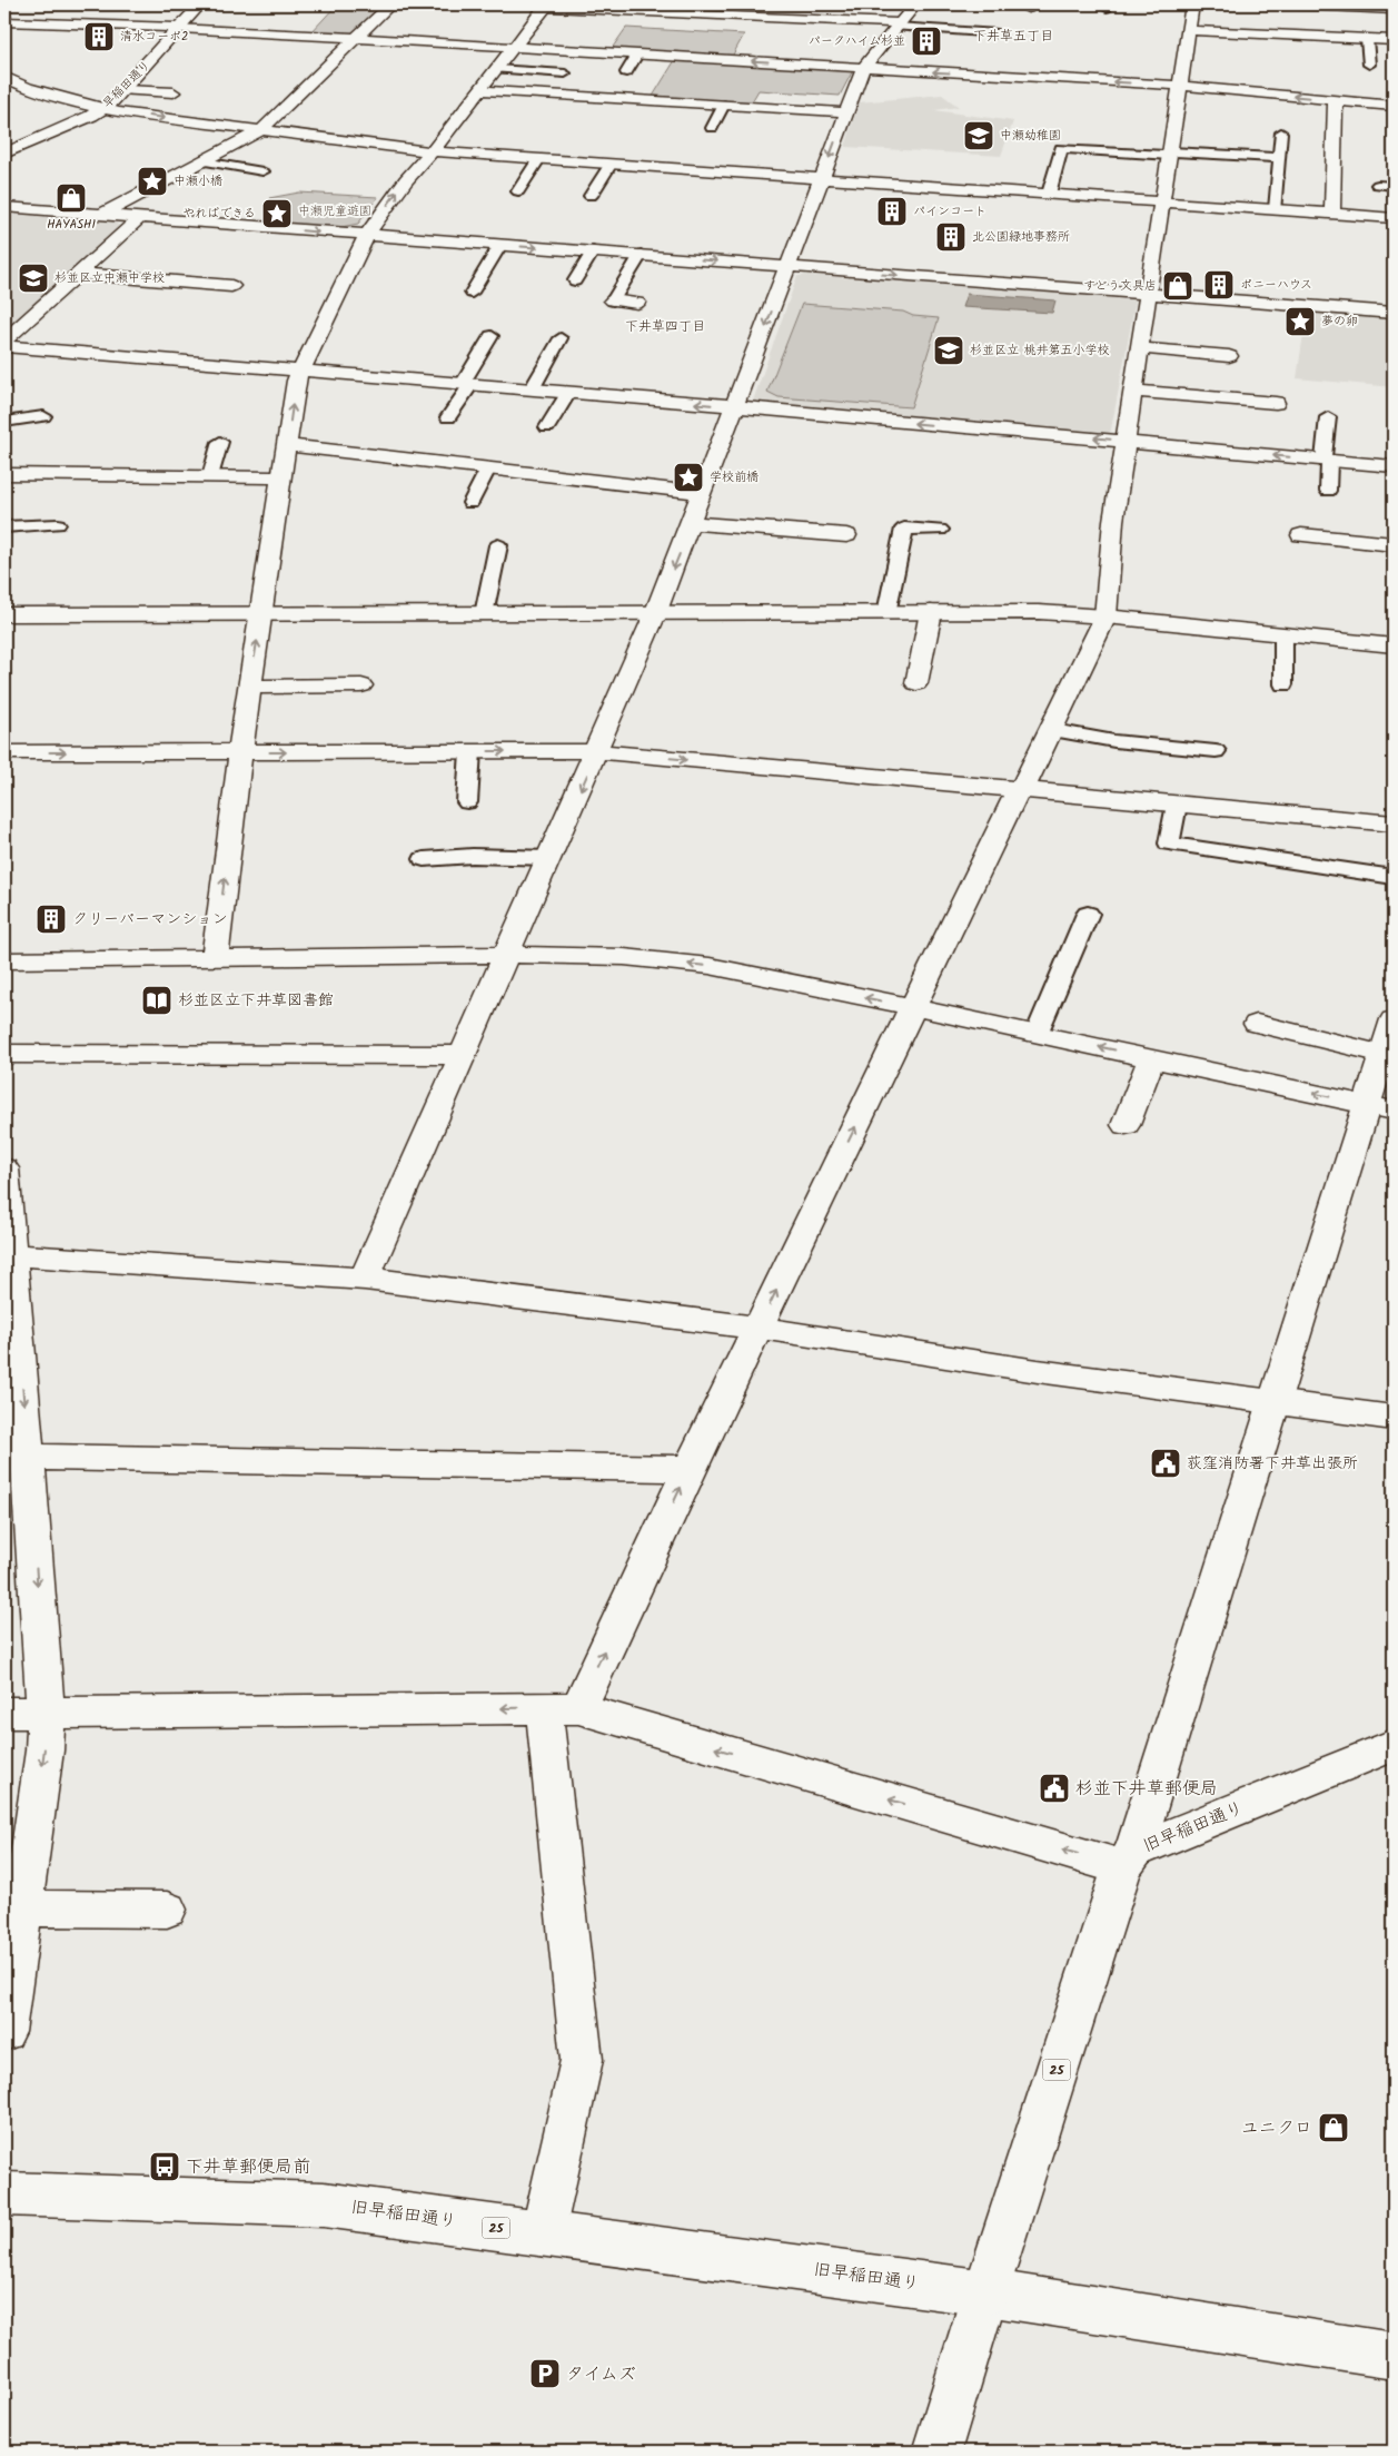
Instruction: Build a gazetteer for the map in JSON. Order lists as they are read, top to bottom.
{
  "streets": {
    "street": ["早稲田通り", "旧早稲田通り", "25"]
  },
  "crossings": [
    ["旧早稲田通り", "25"]
  ],
  "districts": ["下井草五丁目", "下井草四丁目"],
  "parks": ["中瀬児童遊園"],
  "places": {
    "building": [
      "清水コーポ2",
      "パークハイム杉並",
      "パインコート",
      "北公園緑地事務所",
      "ポニーハウス",
      "クリーバーマンション"
    ],
    "school or university": ["中瀬幼稚園", "杉並区立中瀬中学校", "杉並区立 桃井第五小学校"],
    "place": [
      "中瀬小橋",
      "やればできる",
      "夢の卵",
      "学校前橋"
    ],
    "shop": ["HAYASHI", "すどう文具店", "ユニクロ"],
    "library": ["杉並区立下井草図書館"],
    "public building": ["荻窪消防署下井草出張所", "杉並下井草郵便局"],
    "bus stop": ["下井草郵便局前"],
    "parking": ["タイムズ"]
  }
}
